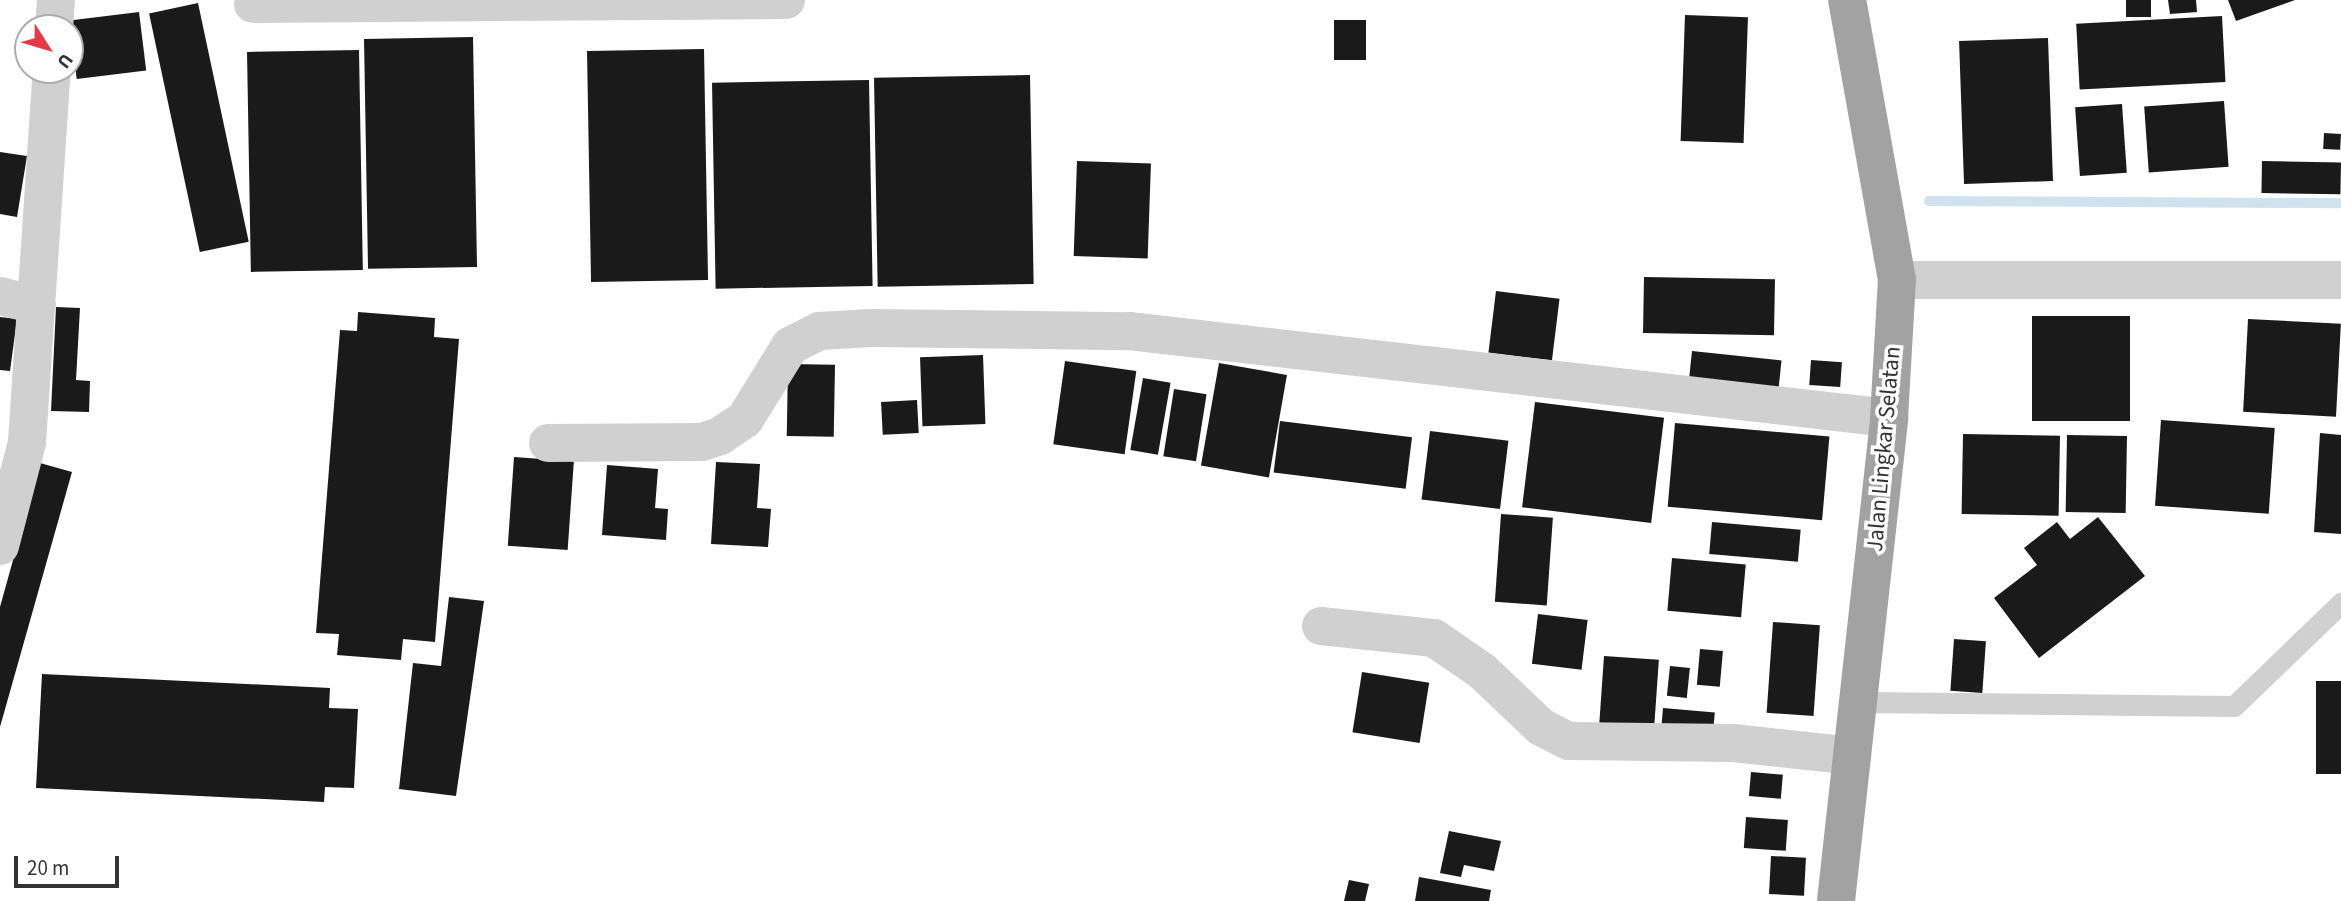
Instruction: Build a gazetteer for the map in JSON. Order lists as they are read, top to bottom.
{
  "streets": {
    "highway": ["Jalan Lingkar Selatan"]
  },
  "scale_bar": "20 m",
  "north": "bottom right"
}
